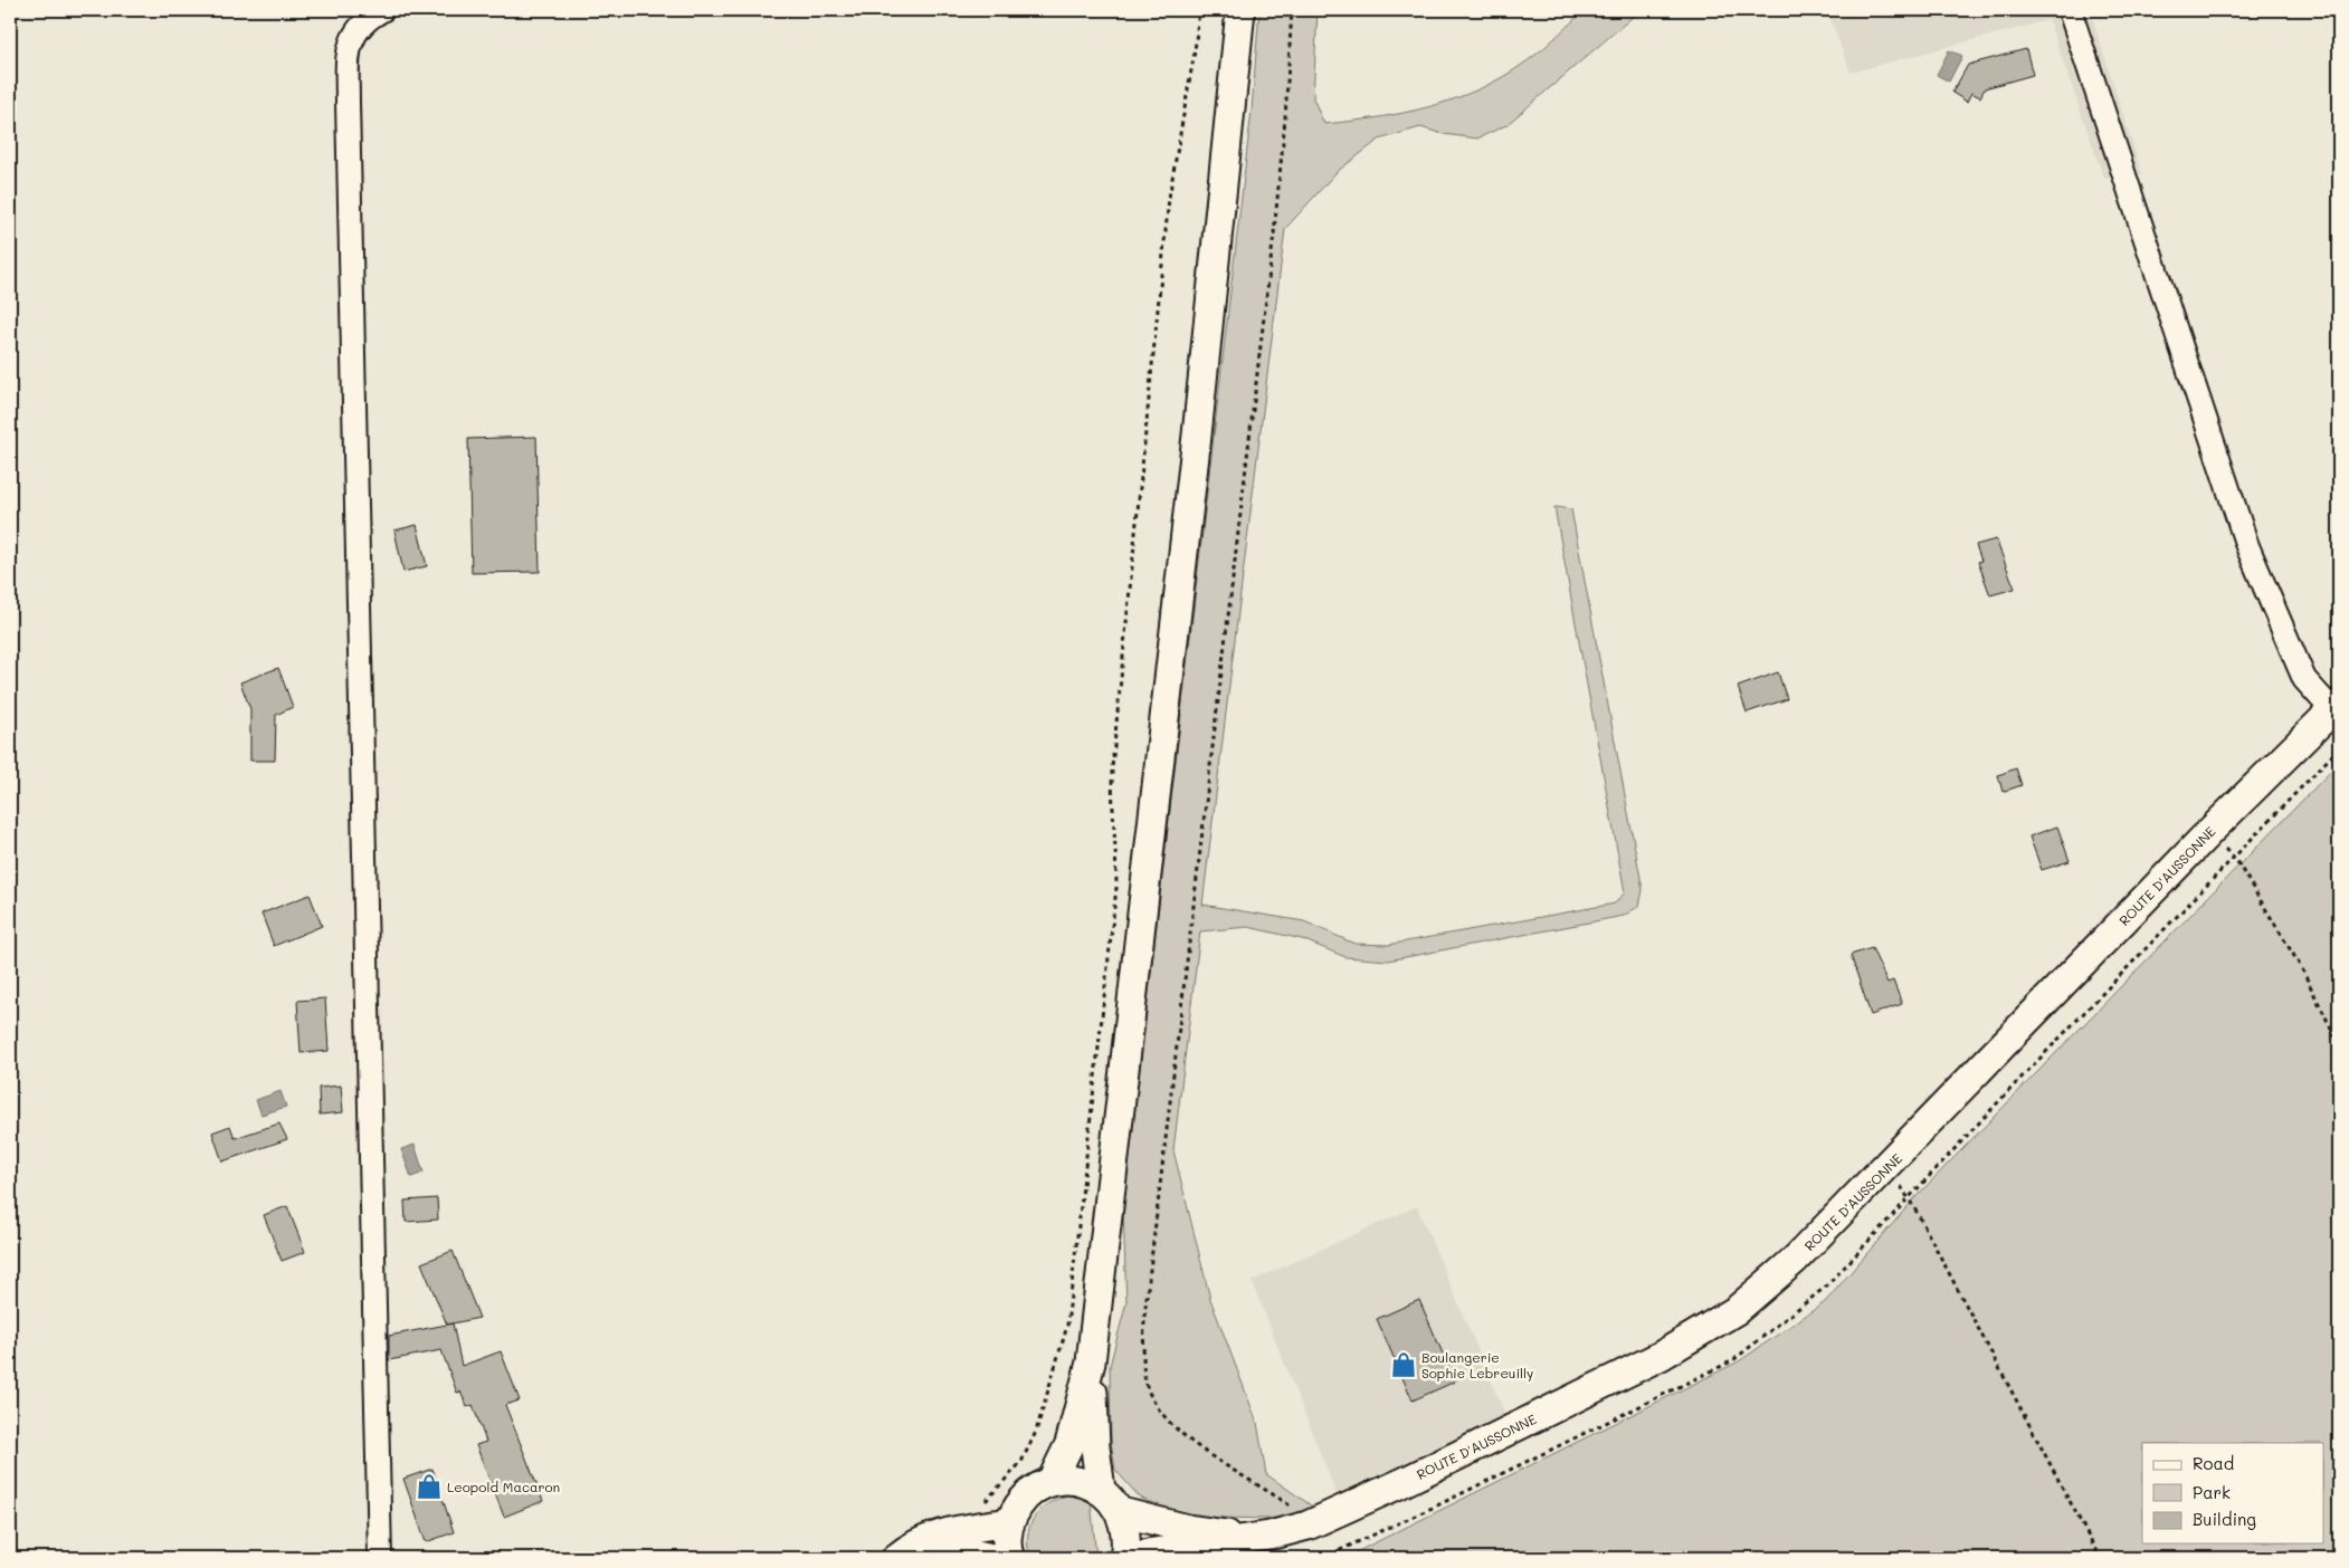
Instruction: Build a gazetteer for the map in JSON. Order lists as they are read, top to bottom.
{
  "streets": {
    "main road": ["ROUTE D'AUSSONNE"]
  },
  "places": {
    "shop": ["Boulangerie Sophie Lebreuilly", "Leopold Macaron"]
  },
  "legend": ["Road", "Park", "Building"]
}
